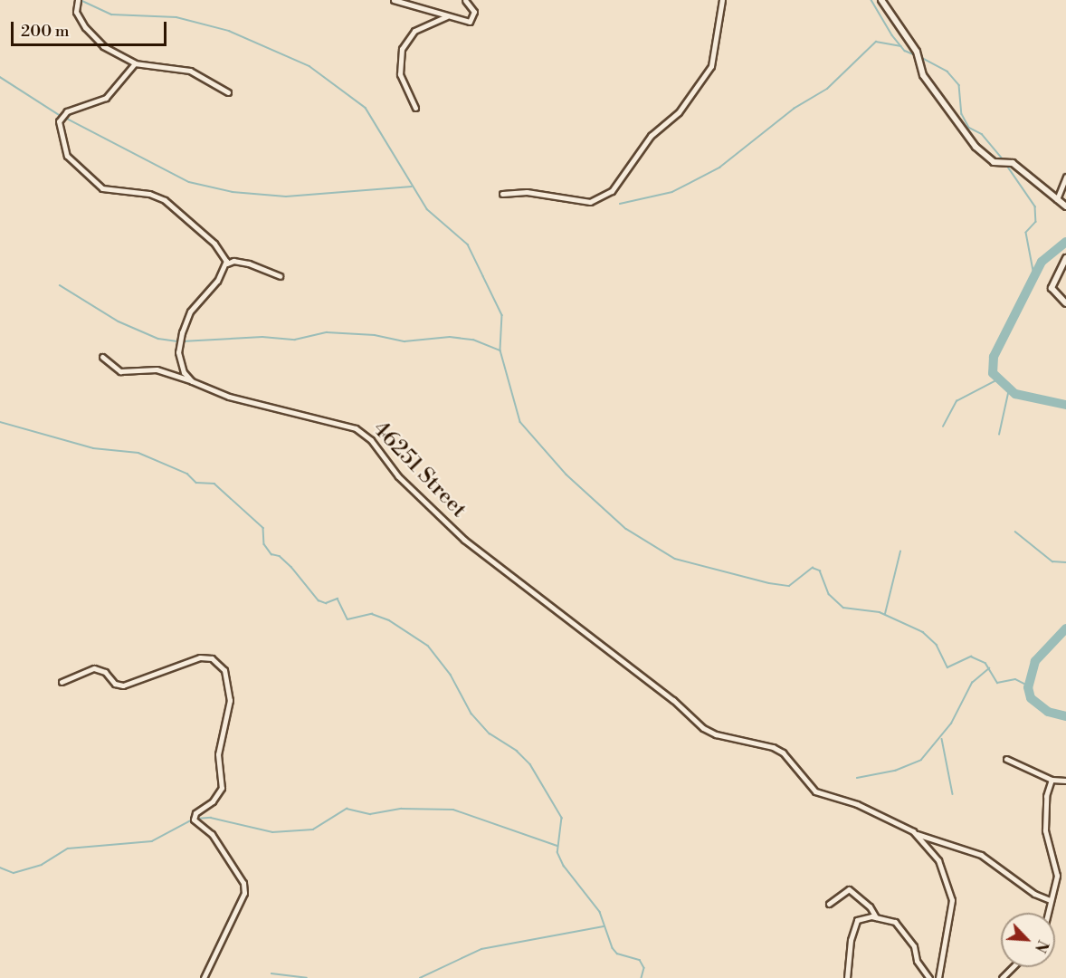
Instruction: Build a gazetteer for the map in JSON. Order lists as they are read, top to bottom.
{
  "streets": {
    "street": ["46251 Street"]
  },
  "scale_bar": "200 m",
  "north": "bottom right"
}
